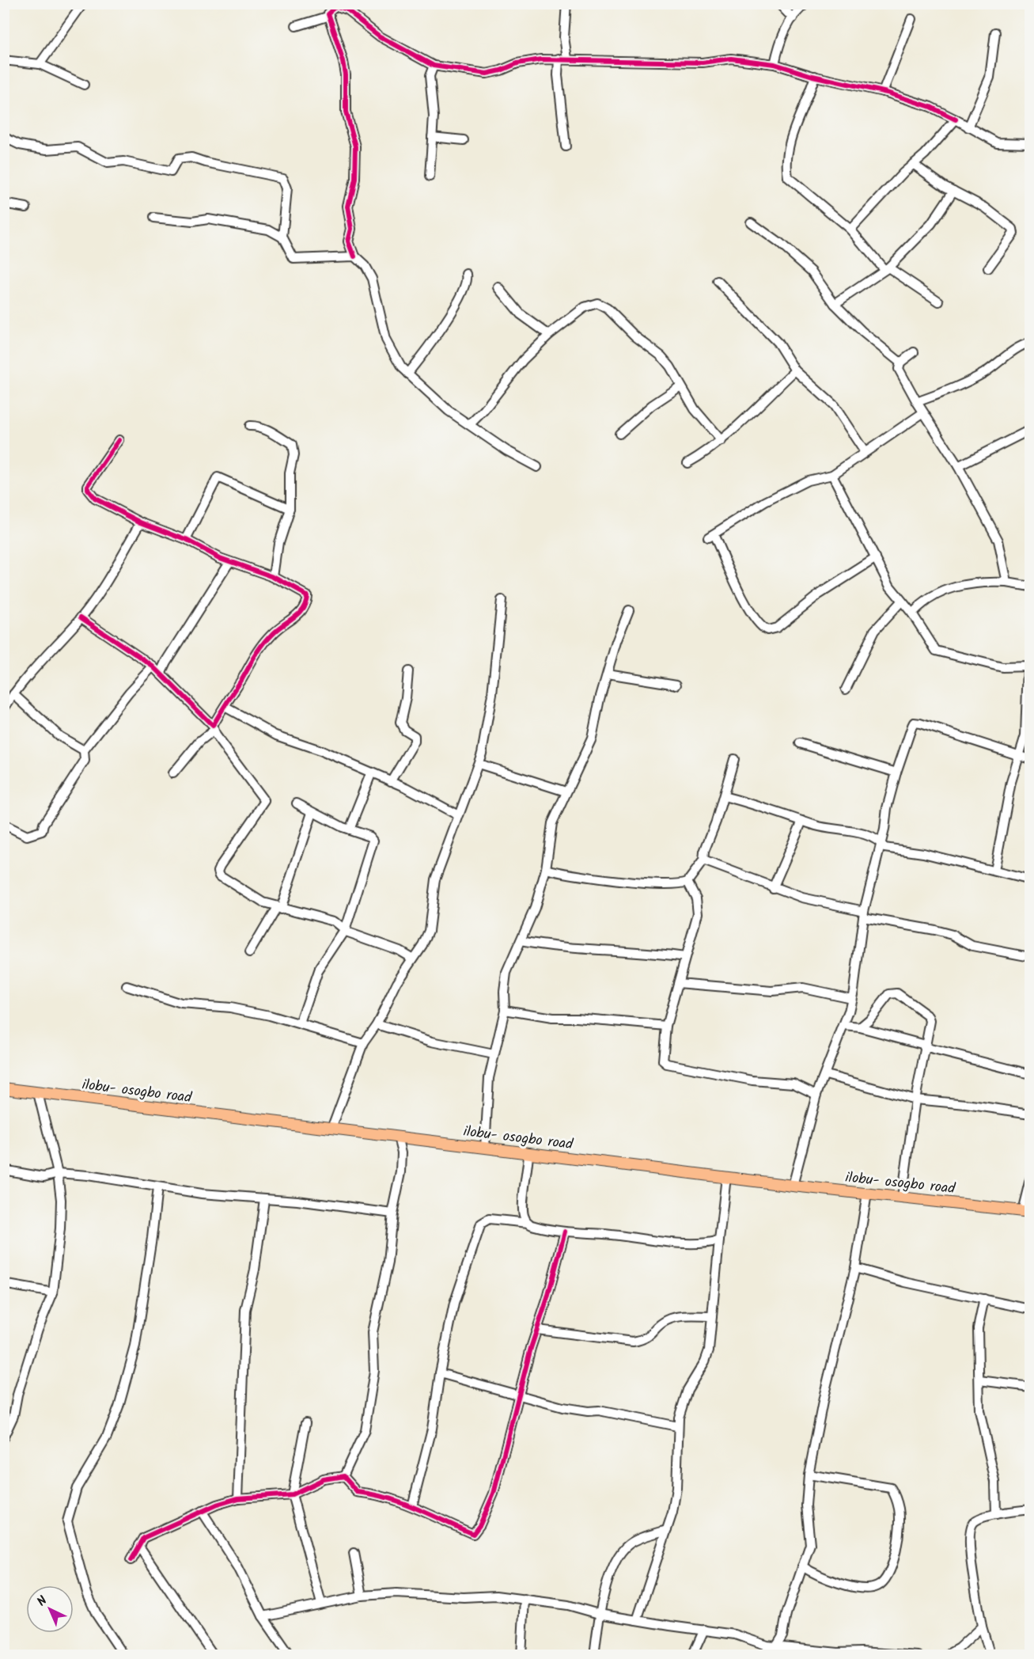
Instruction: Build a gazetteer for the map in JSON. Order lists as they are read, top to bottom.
{
  "streets": {
    "main road": ["ilobu- osogbo road"]
  },
  "north": "top left"
}
